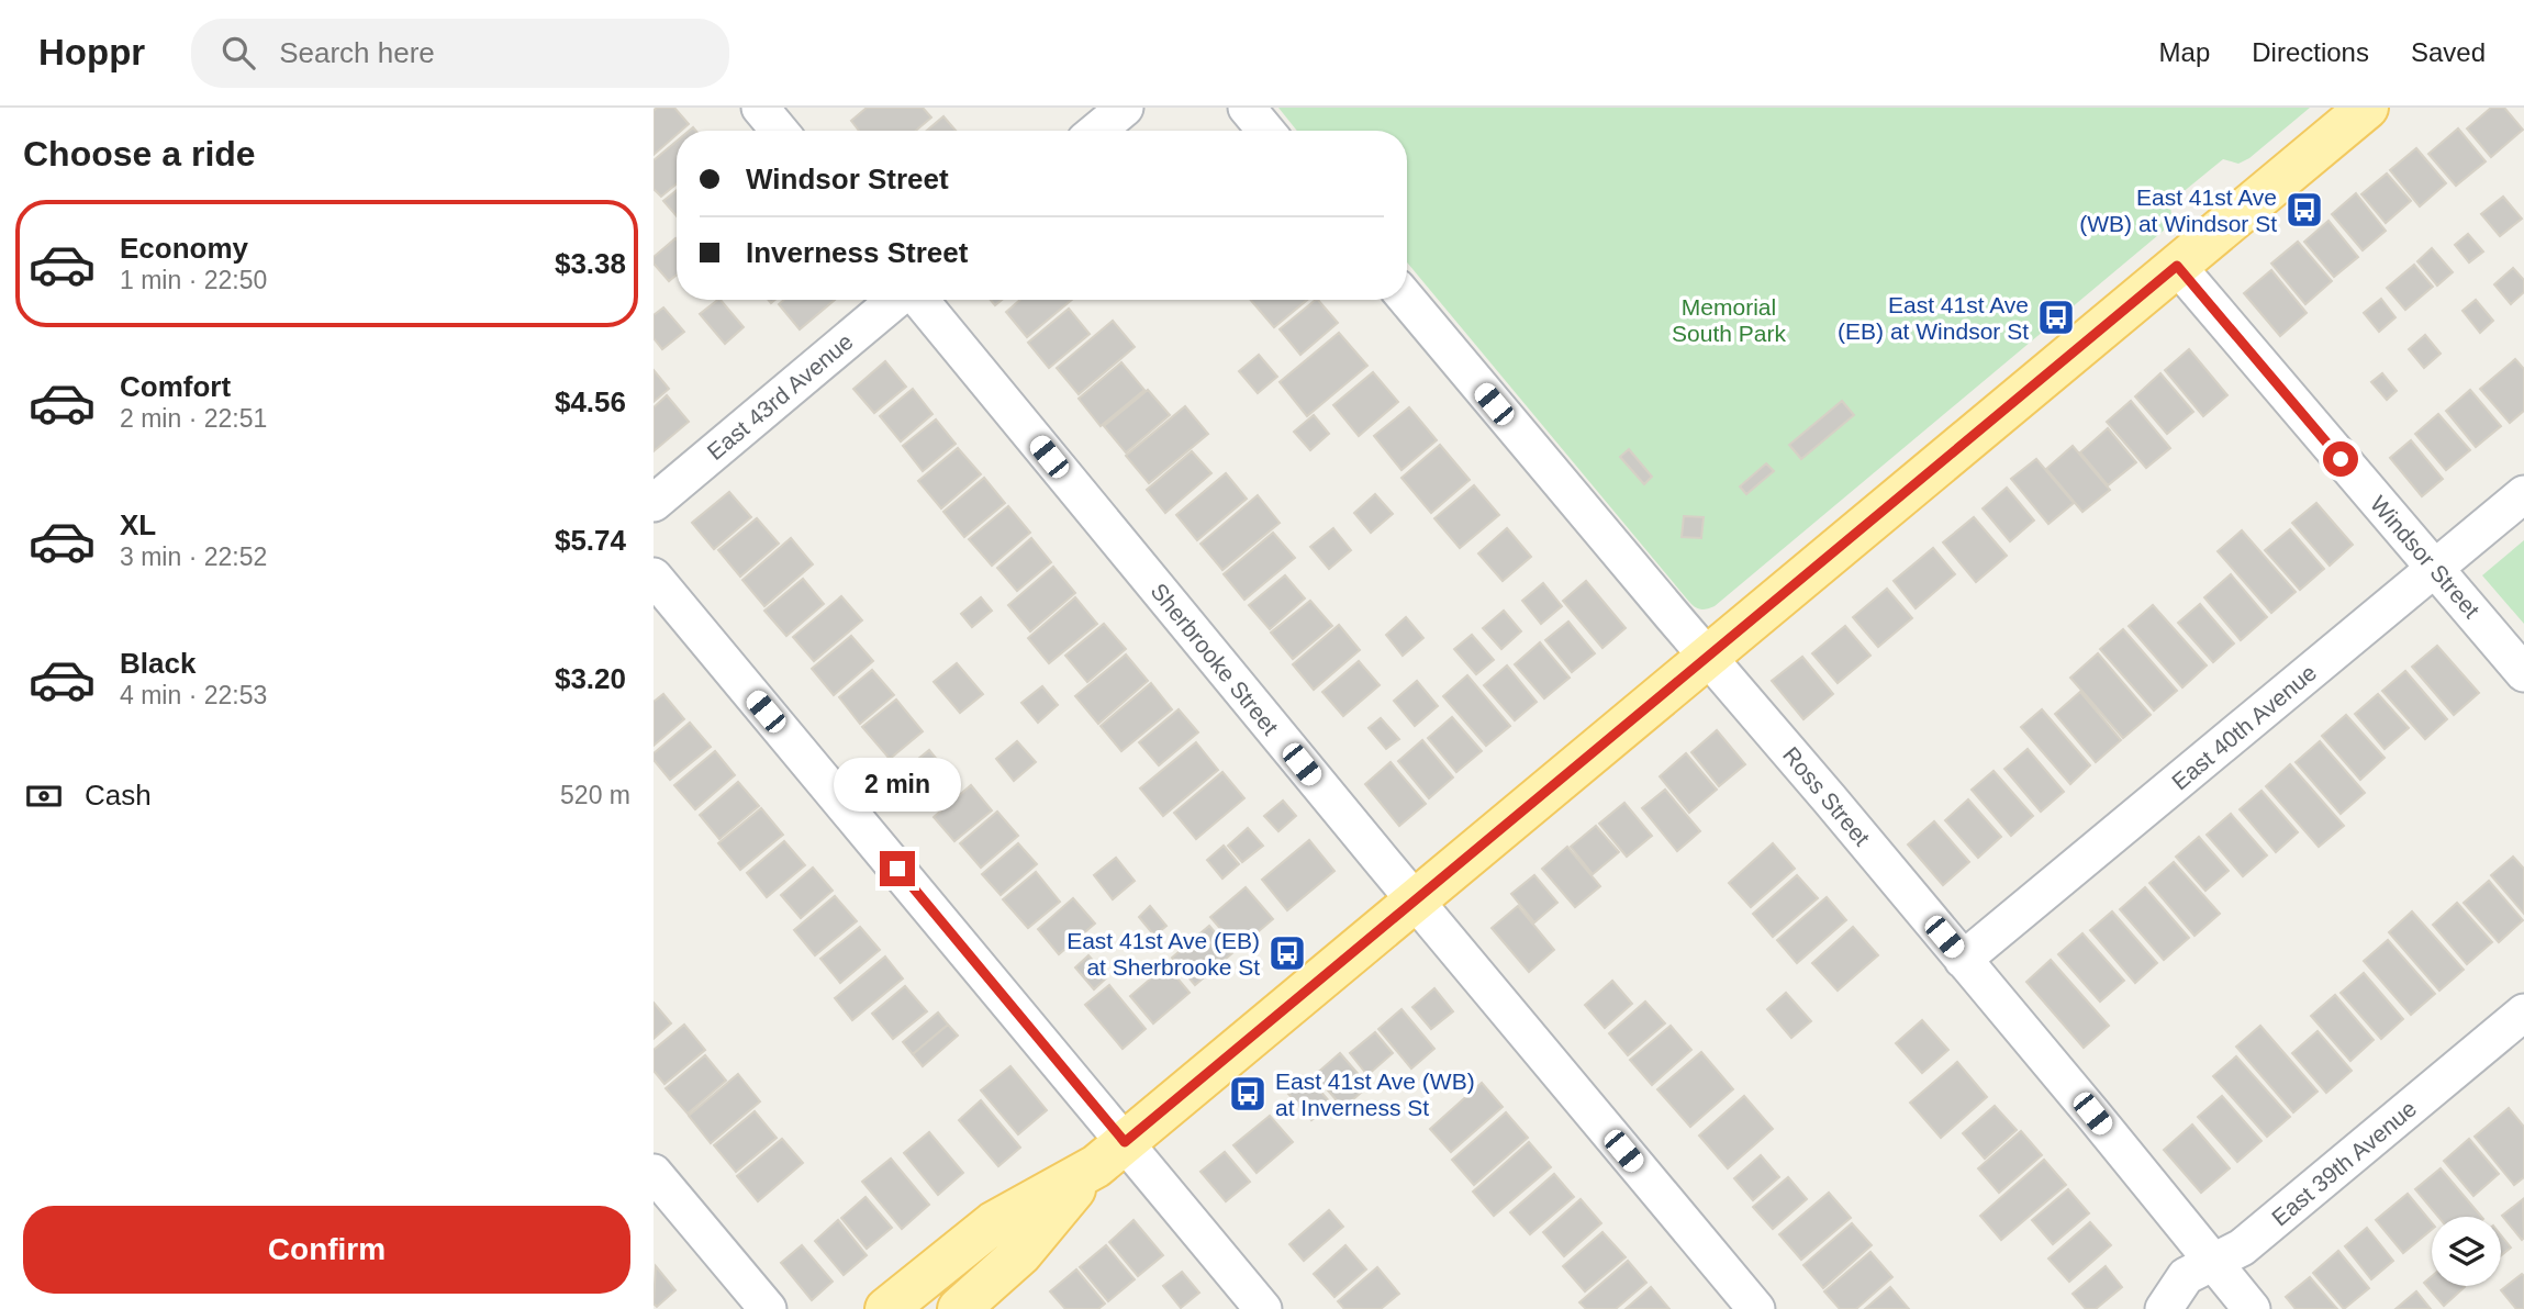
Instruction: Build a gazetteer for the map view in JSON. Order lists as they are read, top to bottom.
{
  "streets": {
    "street": [
      "East 43rd Avenue",
      "Windsor Street",
      "Sherbrooke Street",
      "East 40th Avenue",
      "Ross Street",
      "East 39th Avenue"
    ]
  },
  "crossings": [
    ["Windsor Street", "East 40th Avenue"],
    ["East 40th Avenue", "Ross Street"],
    ["Ross Street", "East 39th Avenue"]
  ],
  "parks": ["Memorial South Park"],
  "places": {
    "bus stop": [
      "East 41st Ave (WB) at Windsor St",
      "East 41st Ave (EB) at Windsor St",
      "East 41st Ave (EB) at Sherbrooke St",
      "East 41st Ave (WB) at Inverness St"
    ]
  },
  "page": {
    "header": "Hoppr",
    "search": "Search here",
    "nav": ["Map", "Directions", "Saved"],
    "heading": "Choose a ride",
    "banner": ["Windsor Street", "Inverness Street"],
    "list": [
      {
        "name": "Economy",
        "note": "1 min · 22:50",
        "value": "$3.38"
      },
      {
        "name": "Comfort",
        "note": "2 min · 22:51",
        "value": "$4.56"
      },
      {
        "name": "XL",
        "note": "3 min · 22:52",
        "value": "$5.74"
      },
      {
        "name": "Black",
        "note": "4 min · 22:53",
        "value": "$3.20"
      }
    ],
    "pay": ["Cash", "520 m"],
    "bubble": "2 min",
    "buttons": "Confirm"
  }
}
